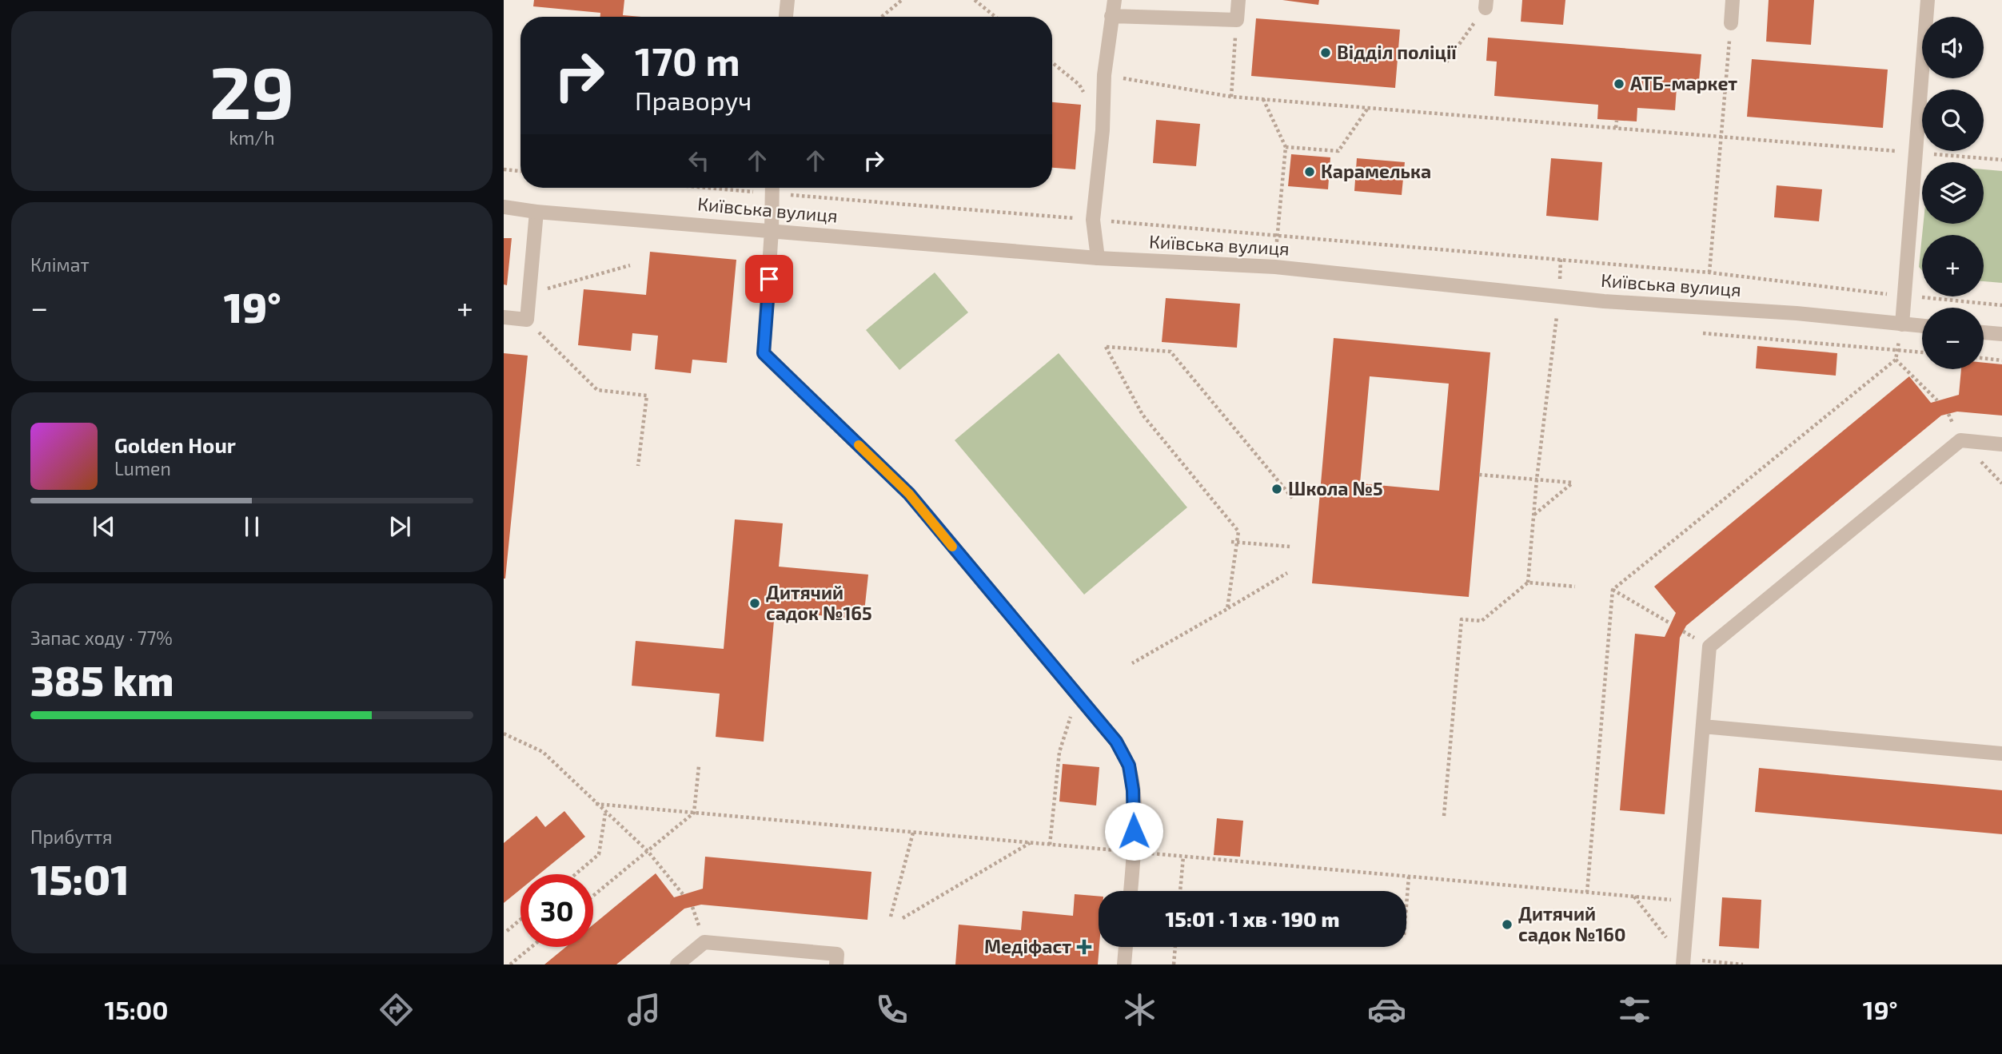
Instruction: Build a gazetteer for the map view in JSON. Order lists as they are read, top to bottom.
{
  "streets": {
    "street": ["Київська вулиця"]
  },
  "places": {
    "other": [
      "Відділ поліції",
      "АТБ-маркет",
      "Карамелька",
      "Школа №5",
      "Дитячий садок №165",
      "Дитячий садок №160"
    ],
    "health": ["Медіфаст"]
  },
  "page": {
    "tile": [
      ["29", "km/h"],
      "Клімат",
      ["Запас ходу · 77%", "385 km"],
      ["Прибуття", "15:01"]
    ],
    "map_buttons": ["+", "−"],
    "turn": ["170 m", "Праворуч"],
    "heat": ["−", "19°", "+"],
    "song": ["Golden Hour", "Lumen"],
    "limit": "30",
    "trip": "15:01 · 1 хв · 190 m",
    "tabs": ["15:00", "19°"]
  }
}
